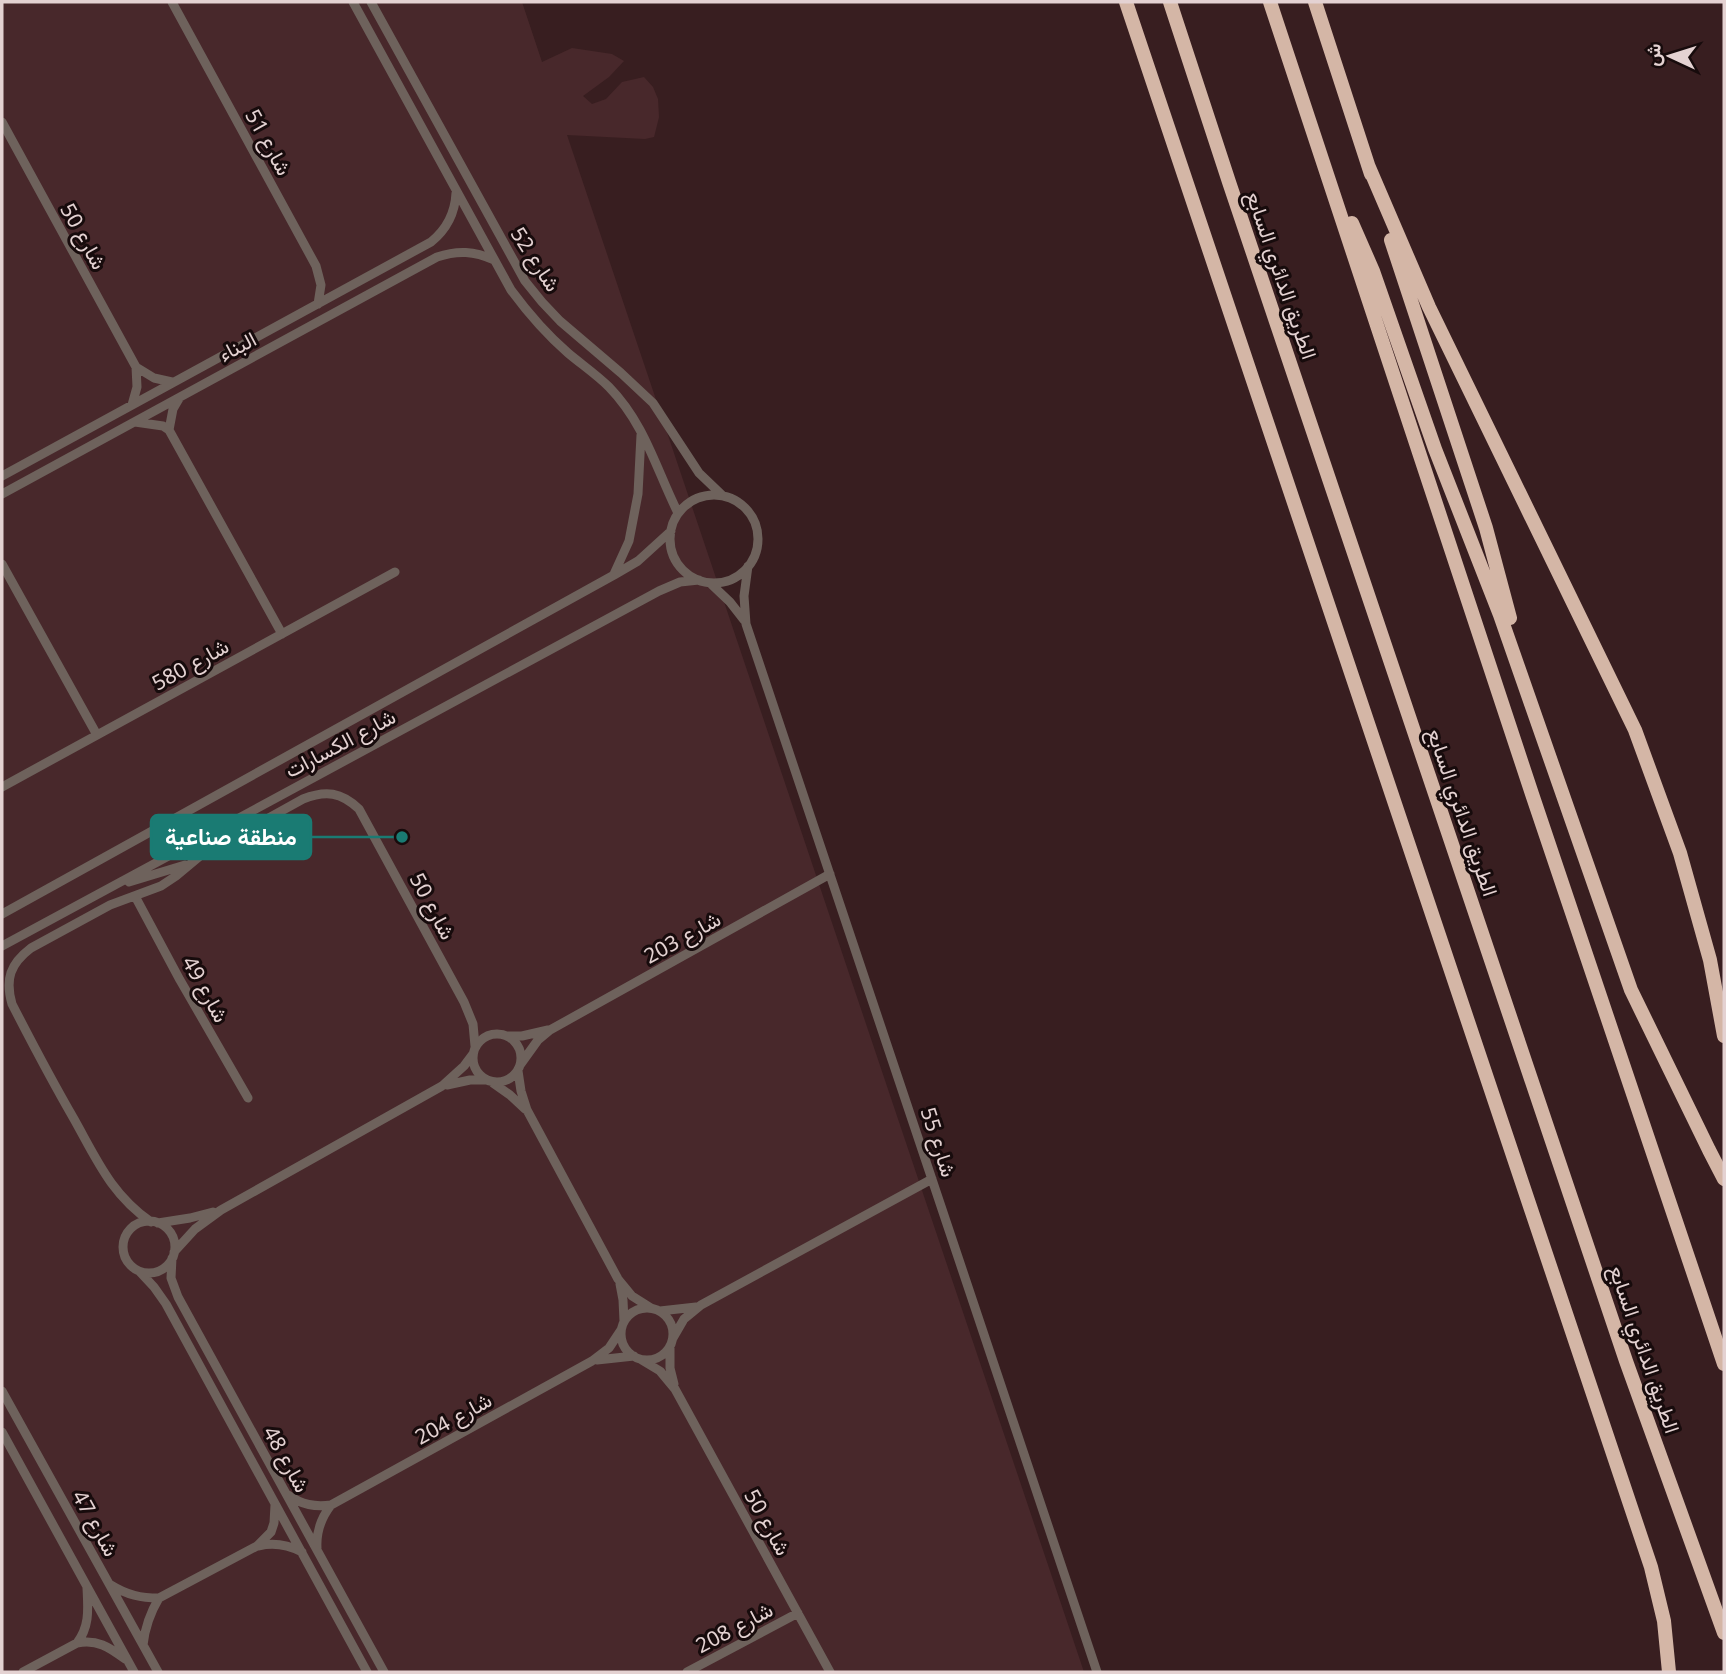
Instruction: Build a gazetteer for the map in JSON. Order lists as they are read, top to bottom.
{
  "streets": {
    "highway": ["الطريق الدائري السابع"],
    "street": [
      "شارع 51",
      "شارع 50",
      "شارع 52",
      "البناء",
      "شارع 580",
      "شارع الكسارات",
      "شارع 203",
      "شارع 49",
      "شارع 55",
      "شارع 204",
      "شارع 48",
      "شارع 47",
      "شارع 208"
    ]
  },
  "crossings": [
    ["شارع 51", "البناء"],
    ["شارع 50", "شارع الكسارات"],
    ["شارع 50", "شارع 203"],
    ["شارع 50", "شارع 204"],
    ["شارع 50", "شارع 208"],
    ["شارع 52", "البناء"],
    ["شارع 52", "شارع الكسارات"],
    ["شارع 52", "شارع 55"],
    ["شارع الكسارات", "شارع 49"],
    ["شارع الكسارات", "شارع 55"],
    ["شارع الكسارات", "شارع 48"],
    ["شارع 203", "شارع 55"]
  ],
  "places": ["منطقة صناعية"],
  "north": "left"
}
